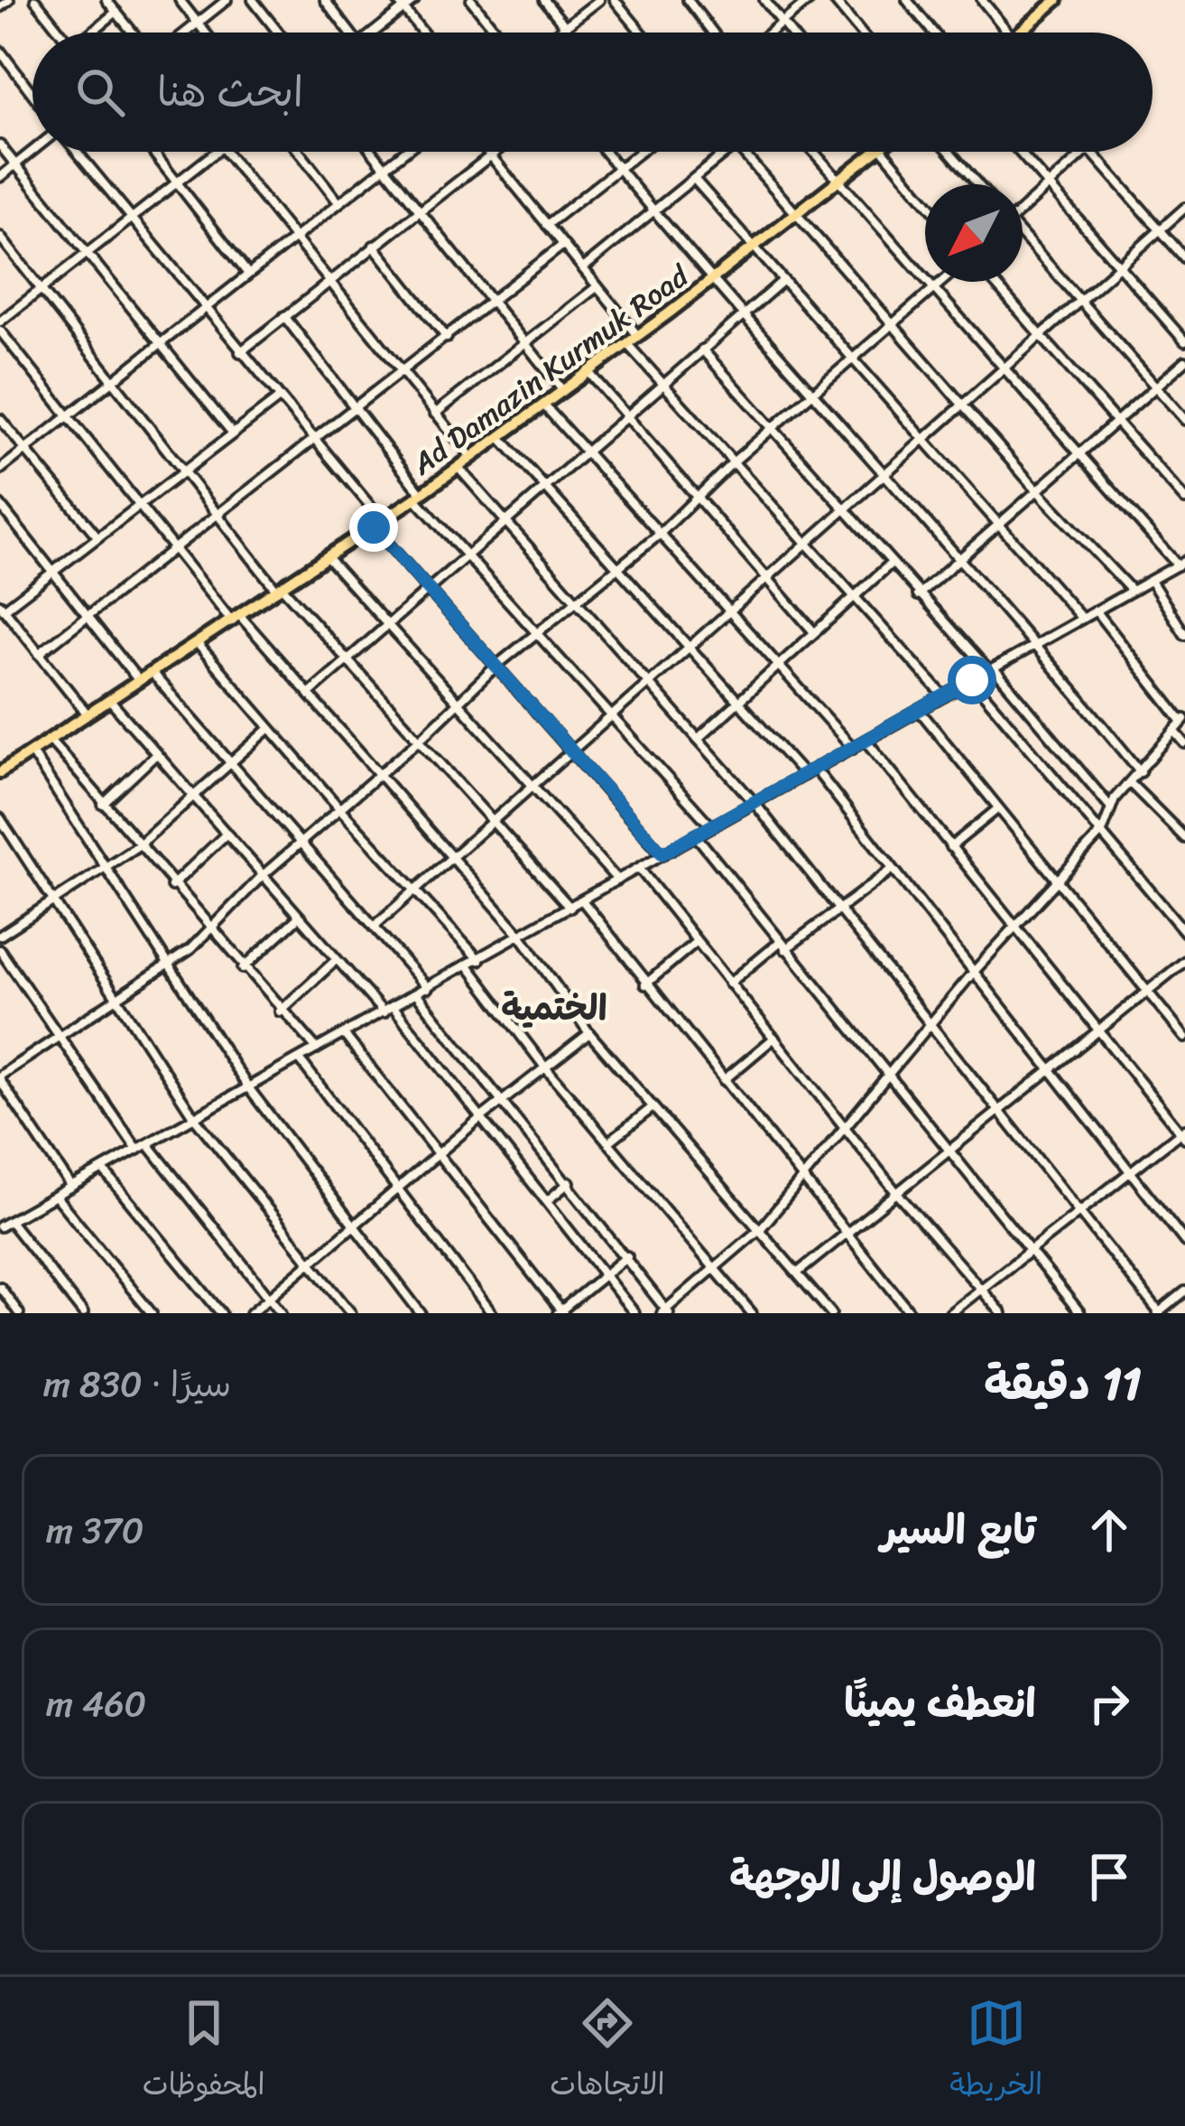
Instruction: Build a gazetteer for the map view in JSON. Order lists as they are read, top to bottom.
{
  "streets": {
    "highway": ["Ad Damazin Kurmuk Road"]
  },
  "districts": ["الختمية"],
  "north": "bottom left",
  "page": {
    "search": "ابحث هنا",
    "heading": ["11 دقيقة", "سيرًا · 830 m"],
    "list": [
      ["تابع السير", "370 m"],
      ["انعطف يمينًا", "460 m"],
      "الوصول إلى الوجهة"
    ],
    "nav": ["الخريطة", "الاتجاهات", "المحفوظات"]
  }
}
